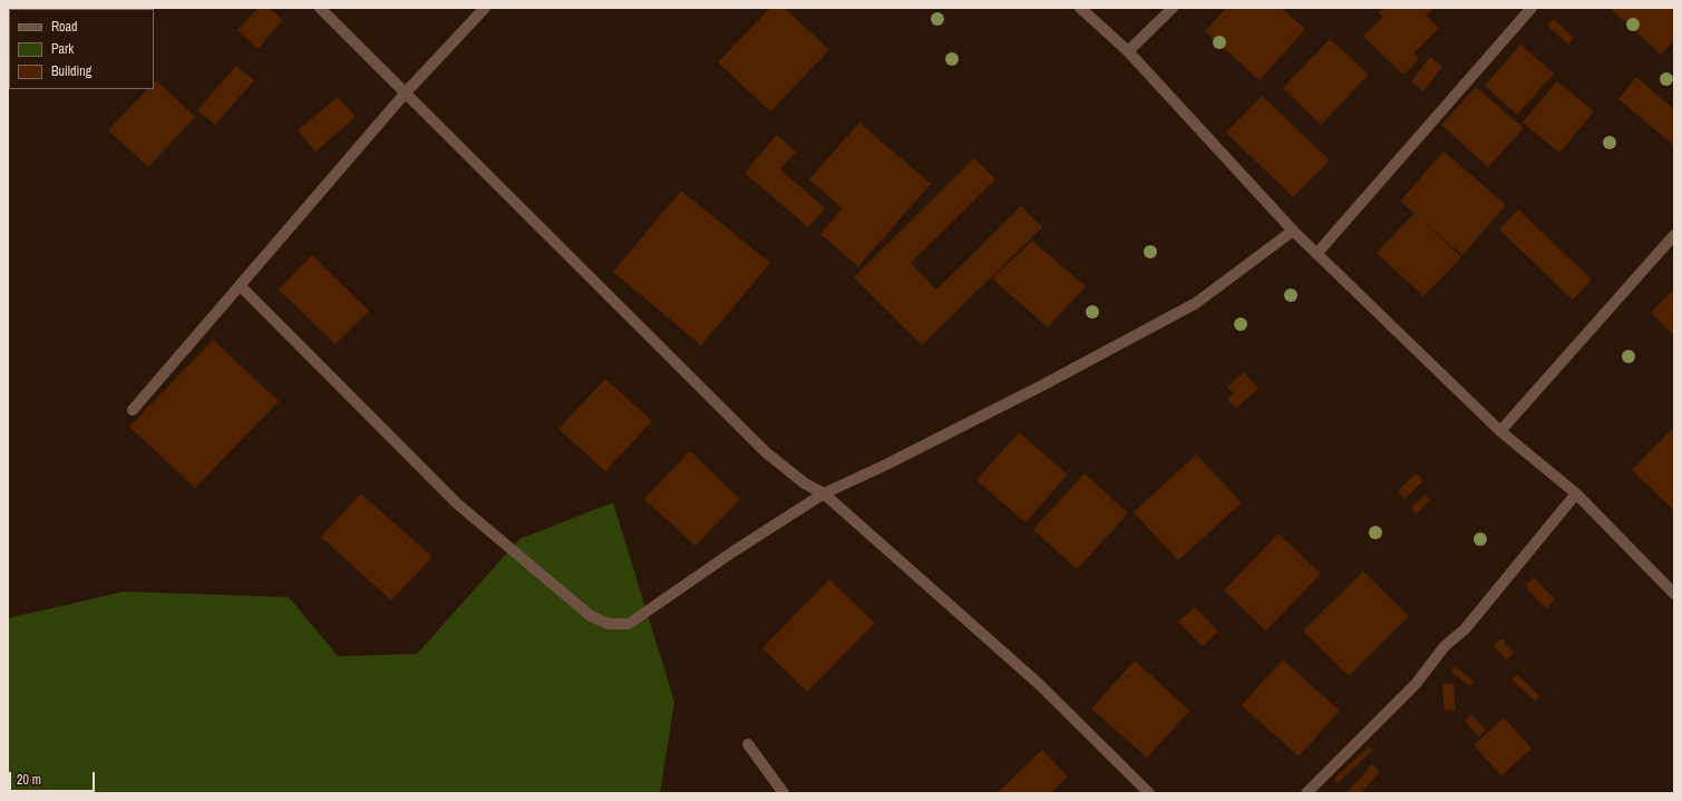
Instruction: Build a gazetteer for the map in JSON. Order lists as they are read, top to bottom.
{
  "legend": ["Road", "Park", "Building"],
  "scale_bar": "20 m"
}
